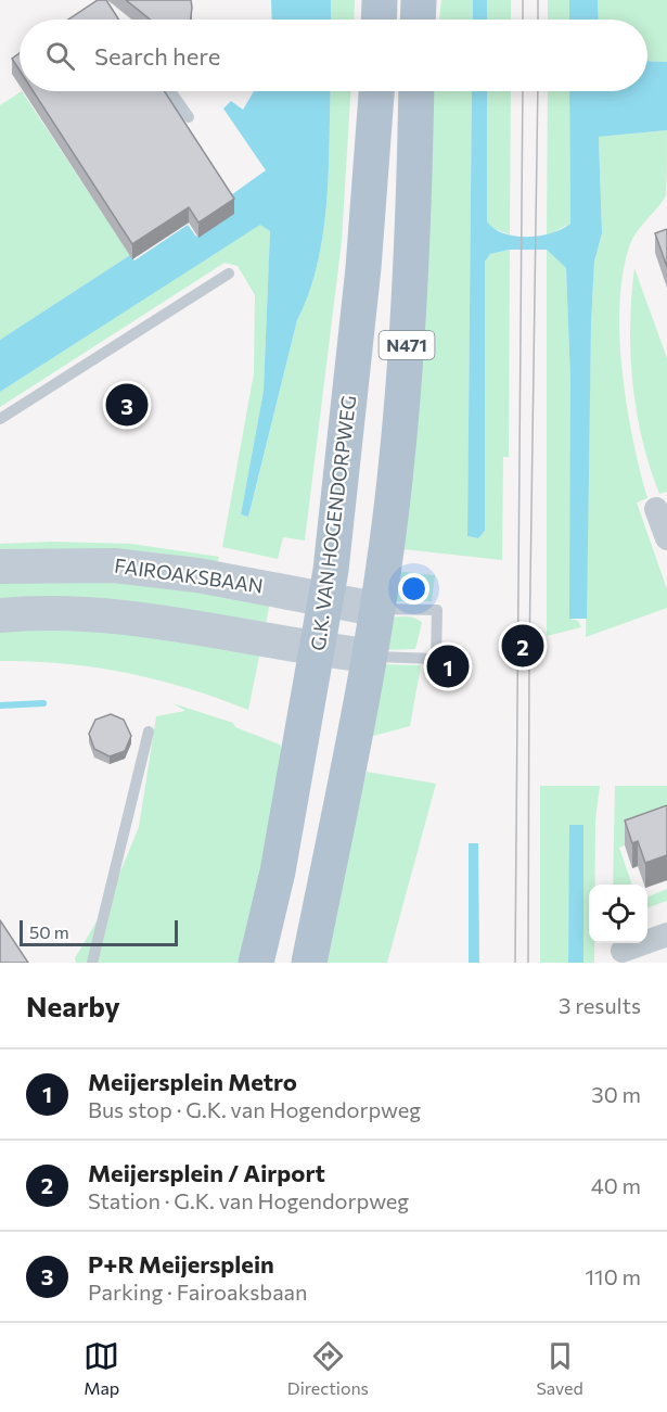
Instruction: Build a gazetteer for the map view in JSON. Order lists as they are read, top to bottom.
{
  "streets": {
    "main road": ["N471", "G.K. VAN HOGENDORPWEG", "FAIROAKSBAAN"]
  },
  "crossings": [
    ["N471", "FAIROAKSBAAN"],
    ["G.K. VAN HOGENDORPWEG", "FAIROAKSBAAN"]
  ],
  "scale_bar": "50 m",
  "page": {
    "search": "Search here",
    "pins": ["3", "2", "1"],
    "scale": "50 m",
    "heading": ["Nearby", "3 results"],
    "list": [
      {
        "mark": "1",
        "name": "Meijersplein Metro",
        "note": "Bus stop · G.K. van Hogendorpweg",
        "value": "30 m"
      },
      {
        "mark": "2",
        "name": "Meijersplein / Airport",
        "note": "Station · G.K. van Hogendorpweg",
        "value": "40 m"
      },
      {
        "mark": "3",
        "name": "P+R Meijersplein",
        "note": "Parking · Fairoaksbaan",
        "value": "110 m"
      }
    ],
    "nav": ["Map", "Directions", "Saved"]
  }
}
